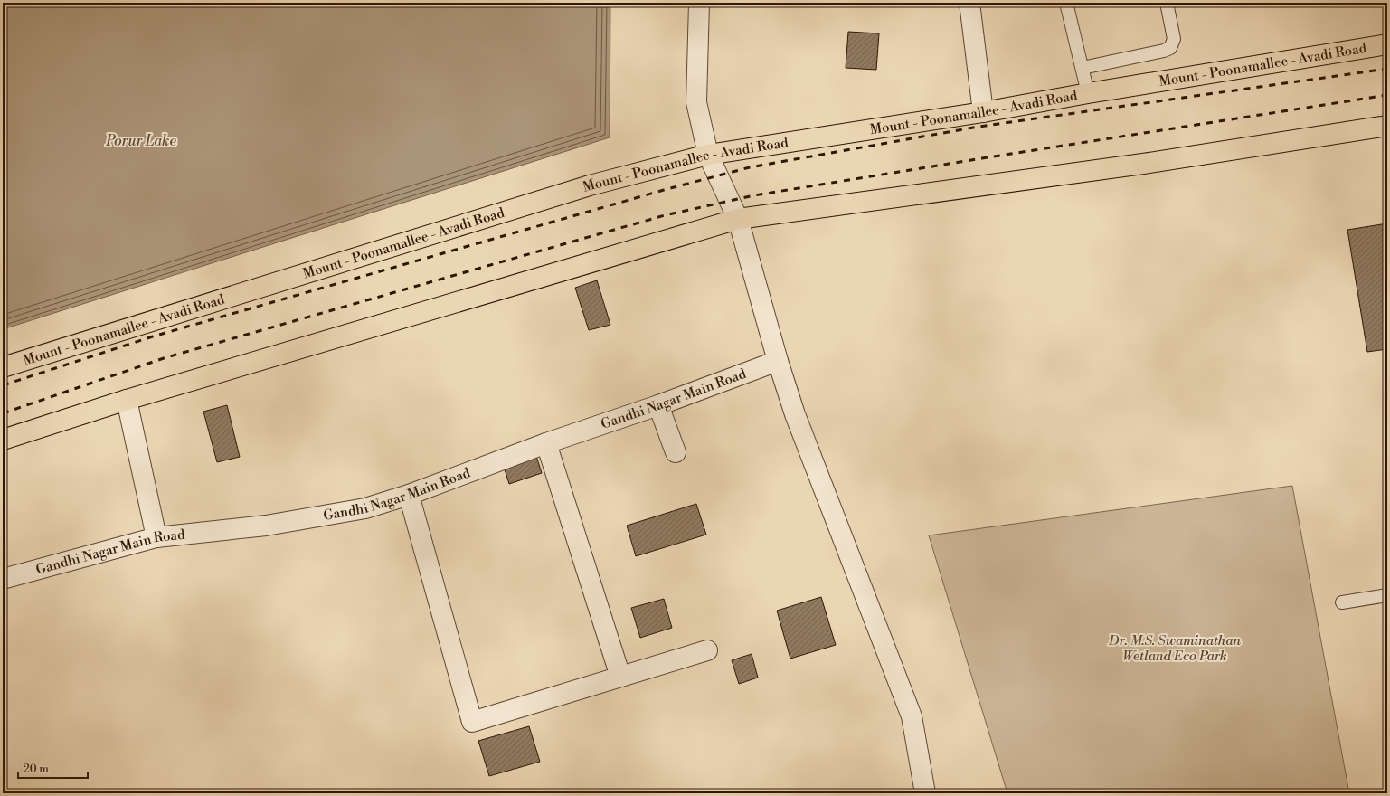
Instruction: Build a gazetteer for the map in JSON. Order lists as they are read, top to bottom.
{
  "streets": {
    "main road": ["Mount - Poonamallee - Avadi Road"],
    "street": ["Gandhi Nagar Main Road"]
  },
  "water": ["Porur Lake"],
  "parks": ["Dr. M.S. Swaminathan Wetland Eco Park"],
  "scale_bar": "20 m"
}
